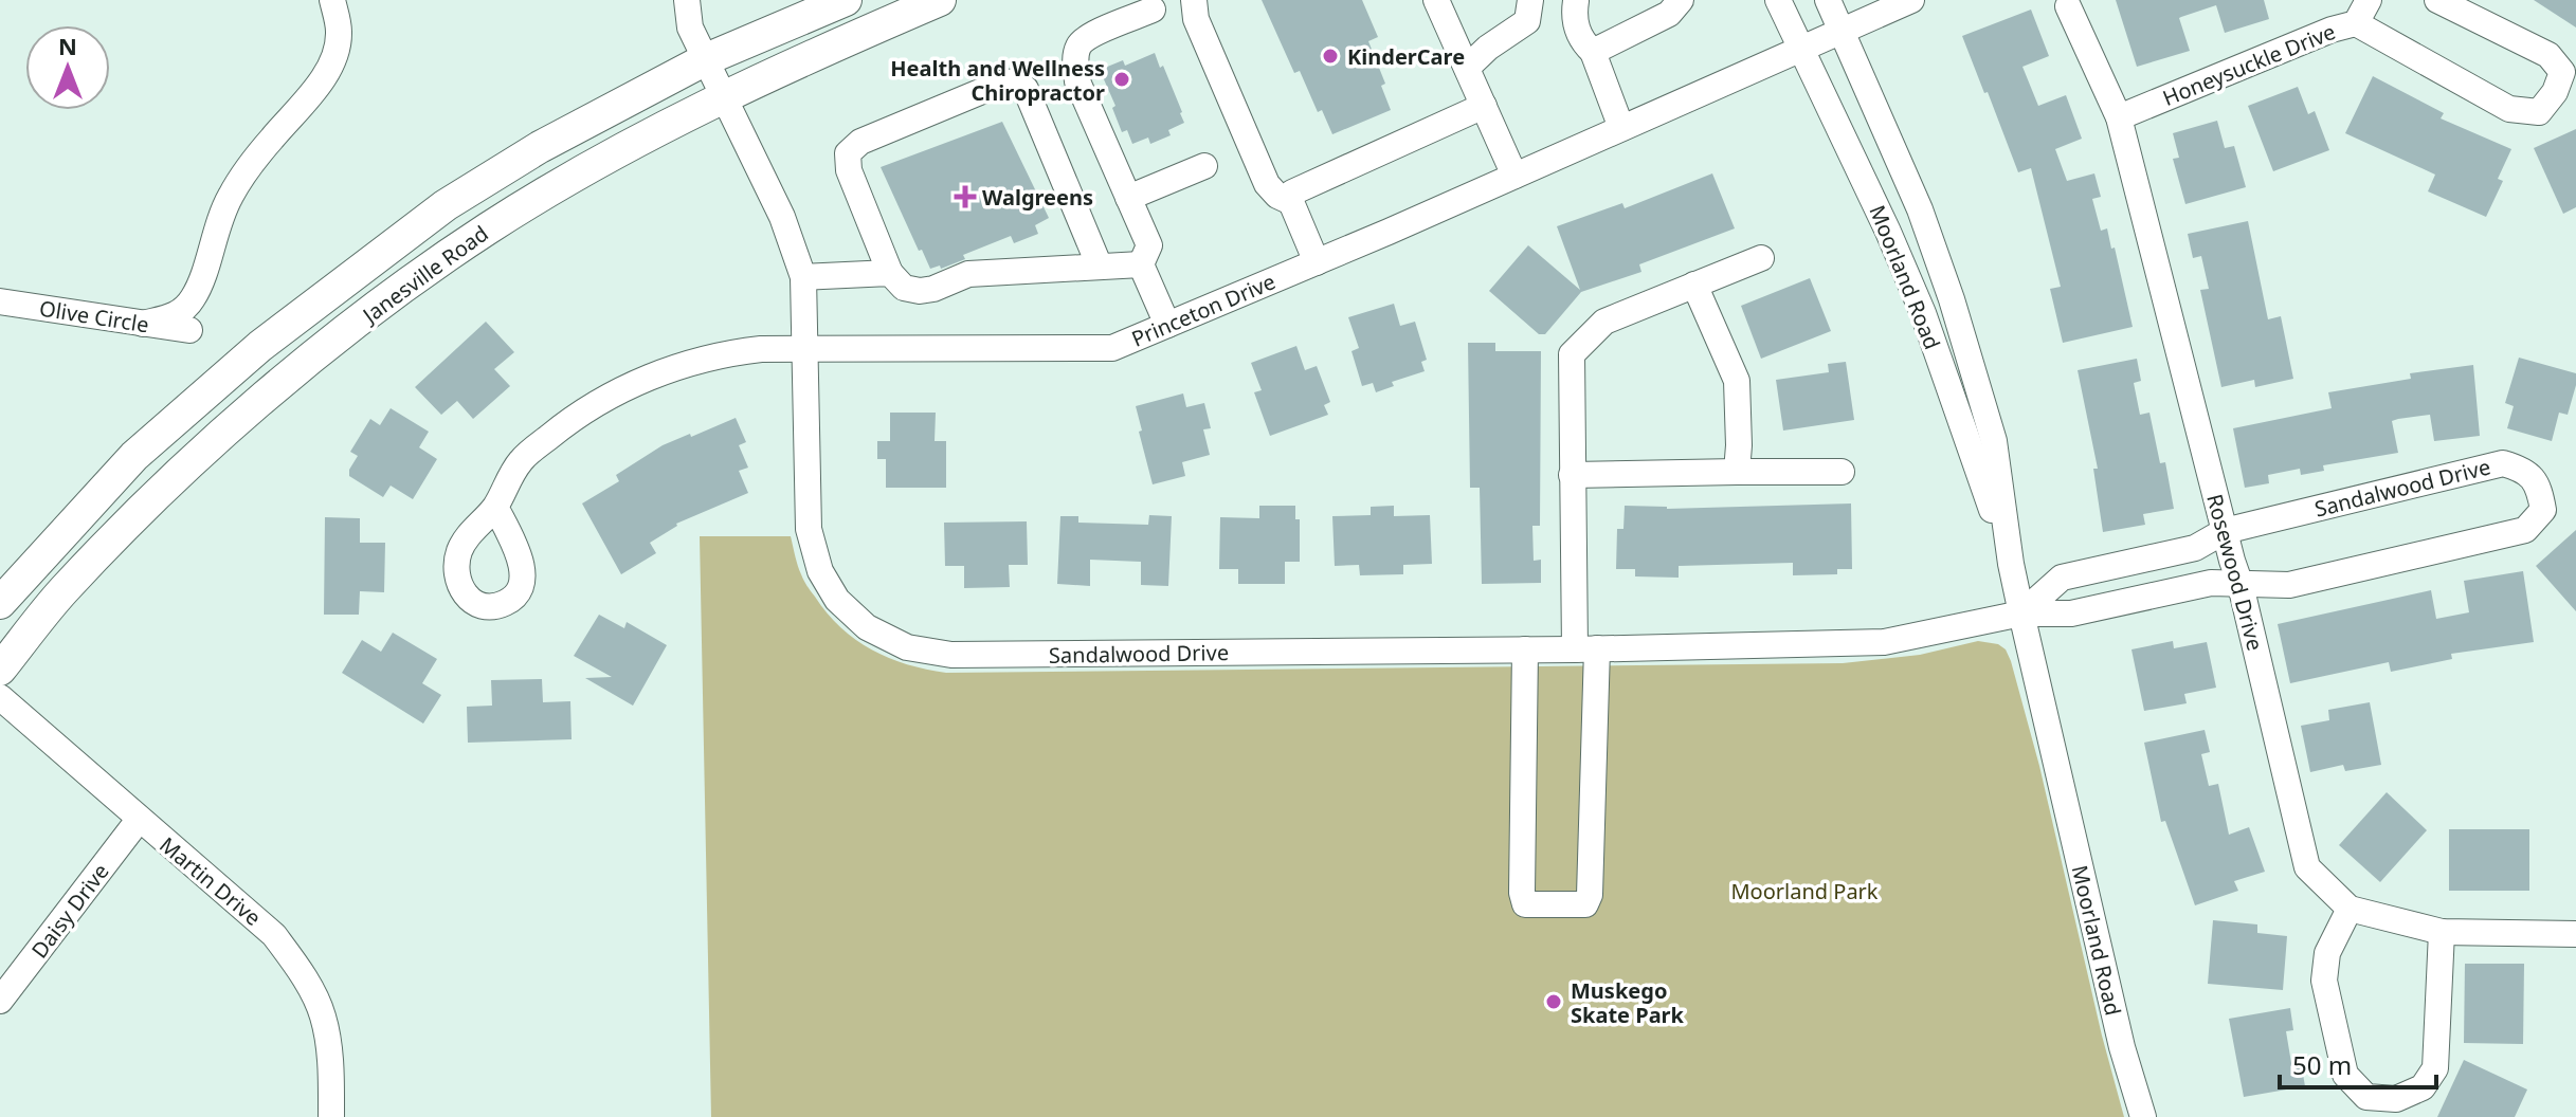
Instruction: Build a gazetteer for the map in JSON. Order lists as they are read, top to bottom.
{
  "streets": {
    "main road": ["Janesville Road"],
    "street": [
      "Honeysuckle Drive",
      "Moorland Road",
      "Princeton Drive",
      "Olive Circle",
      "Sandalwood Drive",
      "Rosewood Drive",
      "Martin Drive",
      "Daisy Drive"
    ]
  },
  "crossings": [
    ["Honeysuckle Drive", "Rosewood Drive"],
    ["Janesville Road", "Sandalwood Drive"],
    ["Moorland Road", "Princeton Drive"],
    ["Moorland Road", "Sandalwood Drive"],
    ["Princeton Drive", "Sandalwood Drive"],
    ["Sandalwood Drive", "Rosewood Drive"],
    ["Martin Drive", "Daisy Drive"]
  ],
  "parks": ["Moorland Park"],
  "places": {
    "other": ["KinderCare", "Health and Wellness Chiropractor", "Muskego Skate Park"],
    "health": ["Walgreens"]
  },
  "scale_bar": "50 m",
  "north": "top"
}
